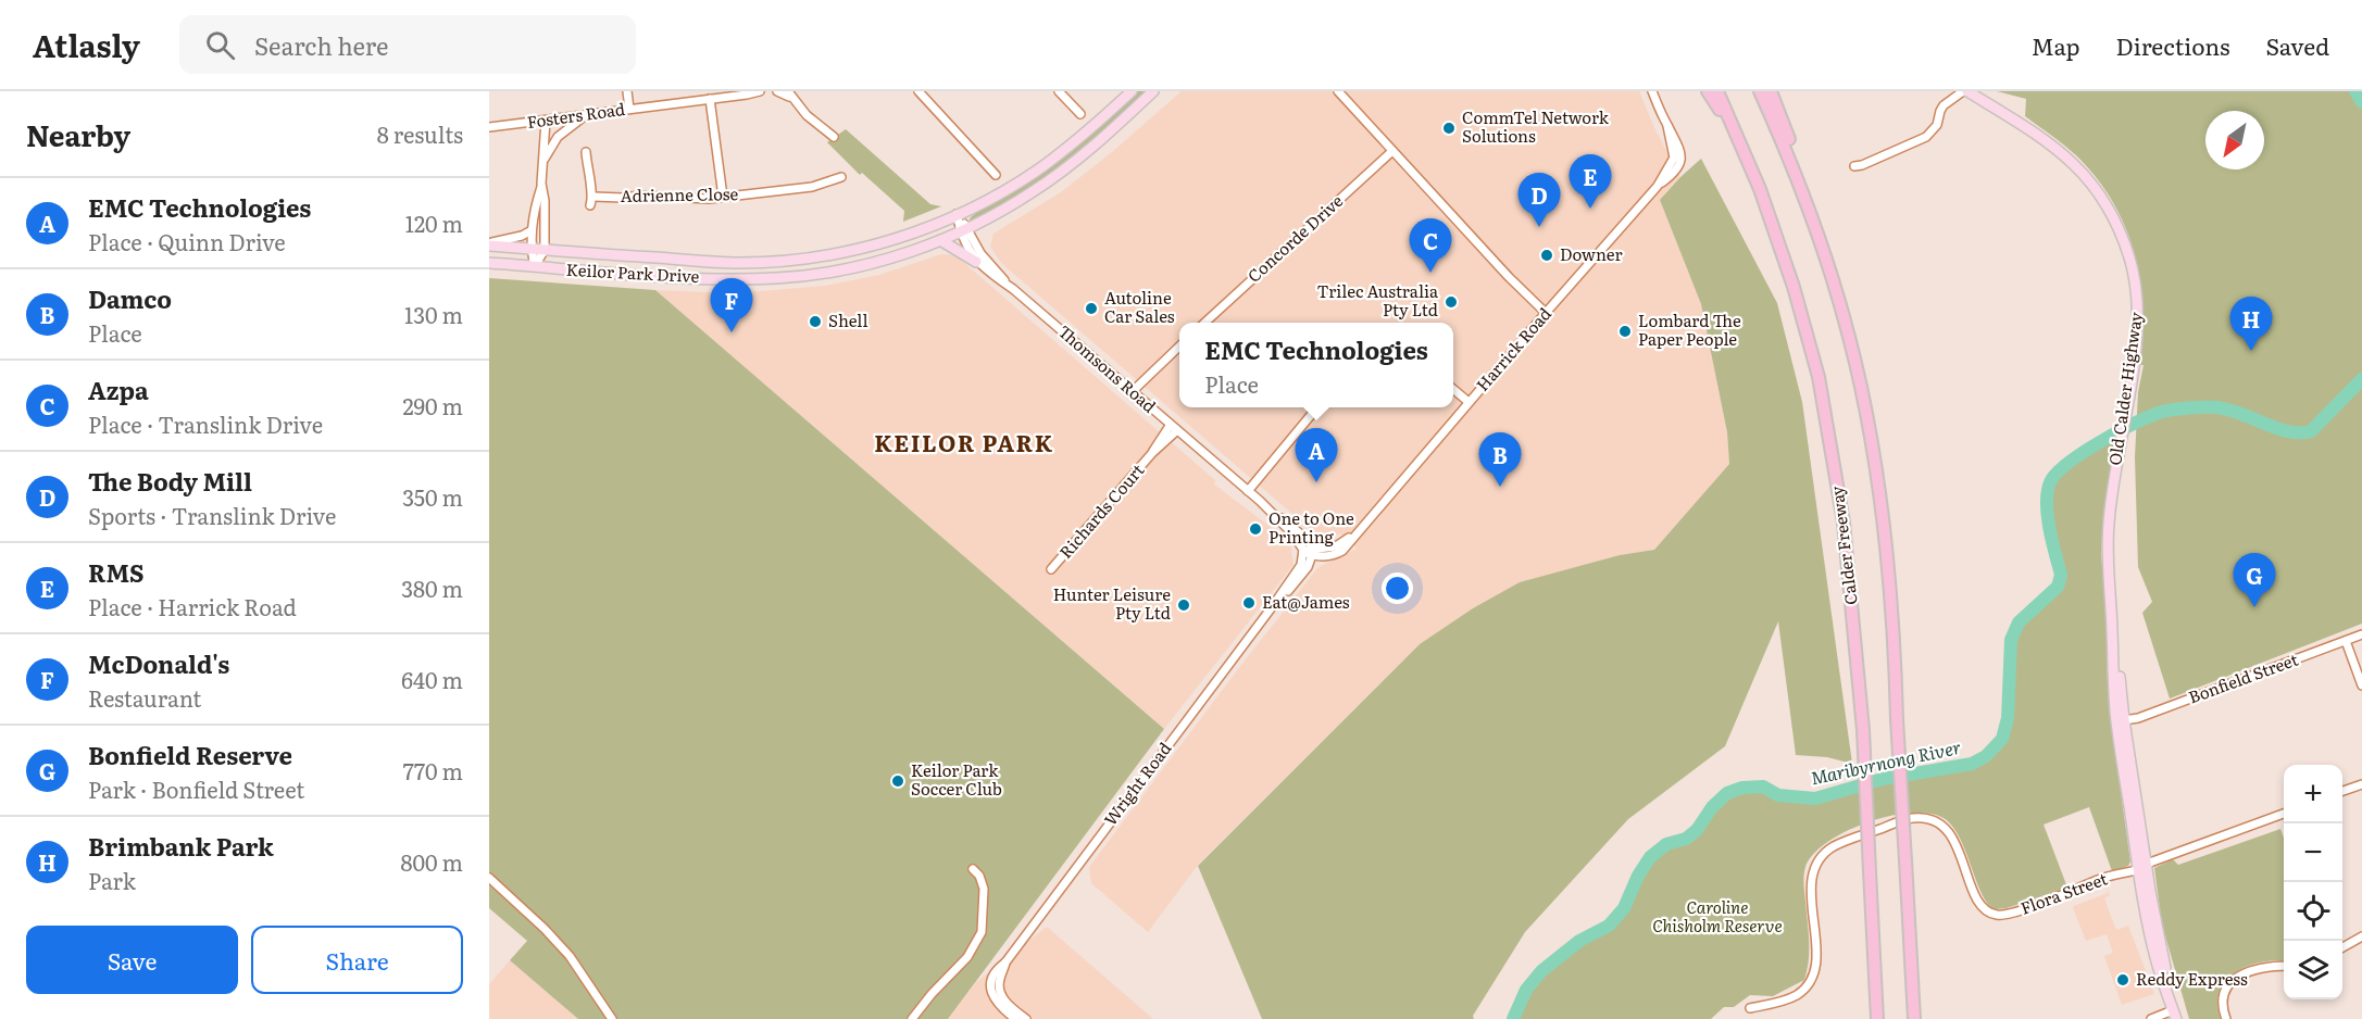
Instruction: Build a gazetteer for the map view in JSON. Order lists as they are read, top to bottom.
{
  "streets": {
    "highway": ["Calder Freeway"],
    "main road": ["Keilor Park Drive", "Old Calder Highway"],
    "street": [
      "Fosters Road",
      "Adrienne Close",
      "Concorde Drive",
      "Harrick Road",
      "Thomsons Road",
      "Richards Court",
      "Bonfield Street",
      "Wright Road",
      "Flora Street"
    ]
  },
  "crossings": [
    ["Keilor Park Drive", "Thomsons Road"],
    ["Harrick Road", "Thomsons Road"],
    ["Harrick Road", "Wright Road"],
    ["Thomsons Road", "Richards Court"],
    ["Thomsons Road", "Wright Road"],
    ["Old Calder Highway", "Bonfield Street"],
    ["Old Calder Highway", "Flora Street"]
  ],
  "districts": ["KEILOR PARK"],
  "water": ["Maribyrnong River"],
  "parks": ["Caroline Chisholm Reserve"],
  "places": [
    "CommTel Network Solutions",
    "Downer",
    "Trilec Australia Pty Ltd",
    "Autoline Car Sales",
    "Shell",
    "Lombard The Paper People",
    "One to One Printing",
    "Eat@James",
    "Hunter Leisure Pty Ltd",
    "Keilor Park Soccer Club",
    "Reddy Express"
  ],
  "north": "bottom left",
  "page": {
    "header": "Atlasly",
    "search": "Search here",
    "nav": ["Map", "Directions", "Saved"],
    "heading": ["Nearby", "8 results"],
    "pins": [
      "E",
      "D",
      "C",
      "F",
      "H",
      "A",
      "B",
      "G"
    ],
    "list": [
      {
        "mark": "A",
        "name": "EMC Technologies",
        "note": "Place · Quinn Drive",
        "value": "120 m"
      },
      {
        "mark": "B",
        "name": "Damco",
        "note": "Place",
        "value": "130 m"
      },
      {
        "mark": "C",
        "name": "Azpa",
        "note": "Place · Translink Drive",
        "value": "290 m"
      },
      {
        "mark": "D",
        "name": "The Body Mill",
        "note": "Sports · Translink Drive",
        "value": "350 m"
      },
      {
        "mark": "E",
        "name": "RMS",
        "note": "Place · Harrick Road",
        "value": "380 m"
      },
      {
        "mark": "F",
        "name": "McDonald's",
        "note": "Restaurant",
        "value": "640 m"
      },
      {
        "mark": "G",
        "name": "Bonfield Reserve",
        "note": "Park · Bonfield Street",
        "value": "770 m"
      },
      {
        "mark": "H",
        "name": "Brimbank Park",
        "note": "Park",
        "value": "800 m"
      }
    ],
    "popup": ["EMC Technologies", "Place"],
    "map_buttons": ["+", "−"],
    "buttons": ["Save", "Share"]
  }
}
